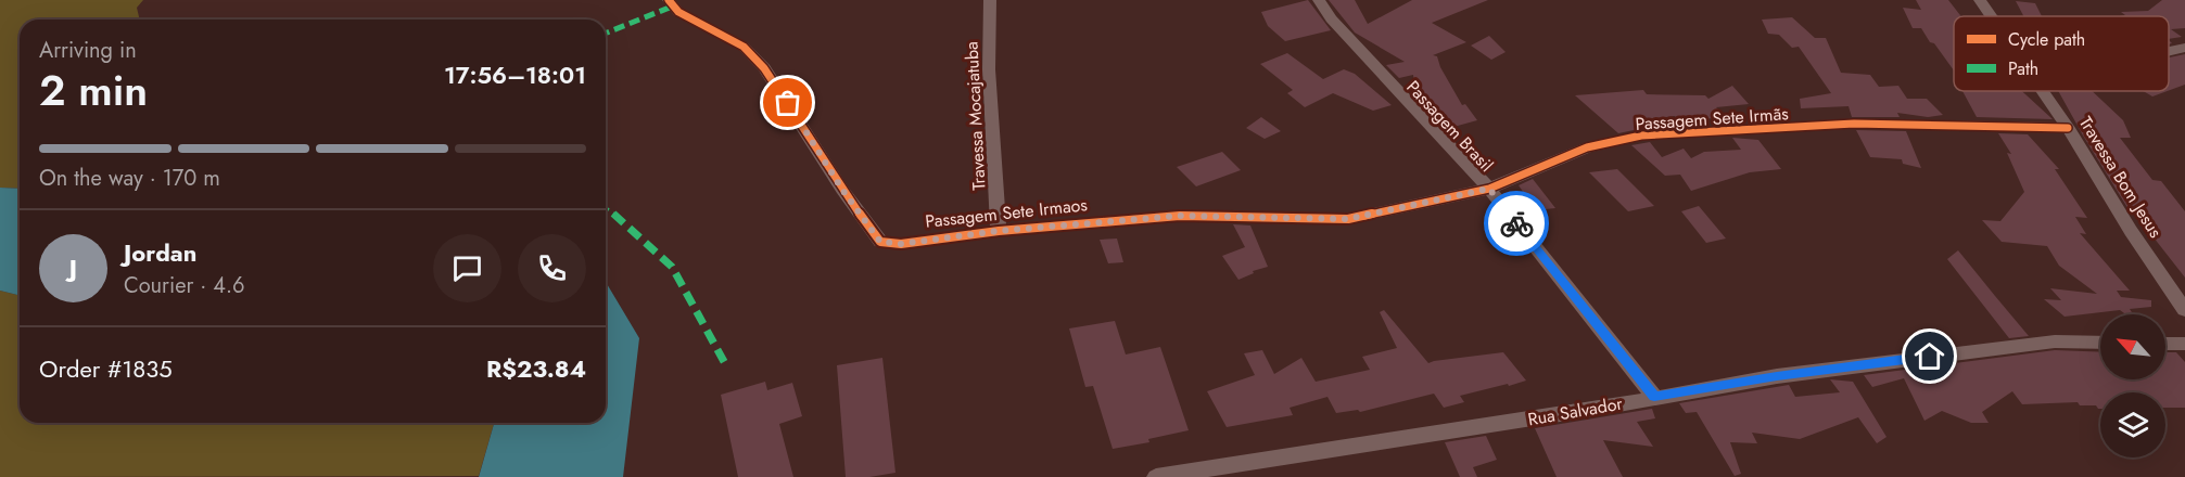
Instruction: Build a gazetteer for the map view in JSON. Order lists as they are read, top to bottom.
{
  "streets": {
    "street": [
      "Travessa Mocajatuba",
      "Passagem Sete Irmãs",
      "Passagem Brasil",
      "Travessa Bom Jesus",
      "Passagem Sete Irmaos",
      "Rua Salvador"
    ]
  },
  "crossings": [
    ["Travessa Mocajatuba", "Passagem Sete Irmaos"],
    ["Passagem Sete Irmãs", "Passagem Brasil"],
    ["Passagem Sete Irmãs", "Travessa Bom Jesus"],
    ["Passagem Sete Irmãs", "Passagem Sete Irmaos"],
    ["Passagem Brasil", "Rua Salvador"]
  ],
  "legend": ["Cycle path", "Path"],
  "north": "top left",
  "page": {
    "heading": ["2 min", "Arriving in", "17:56–18:01"],
    "panel": [
      "Jordan",
      "Courier · 4.6",
      "Order #1835",
      "R$23.84"
    ],
    "bar": "On the way · 170 m",
    "round": "J"
  }
}
